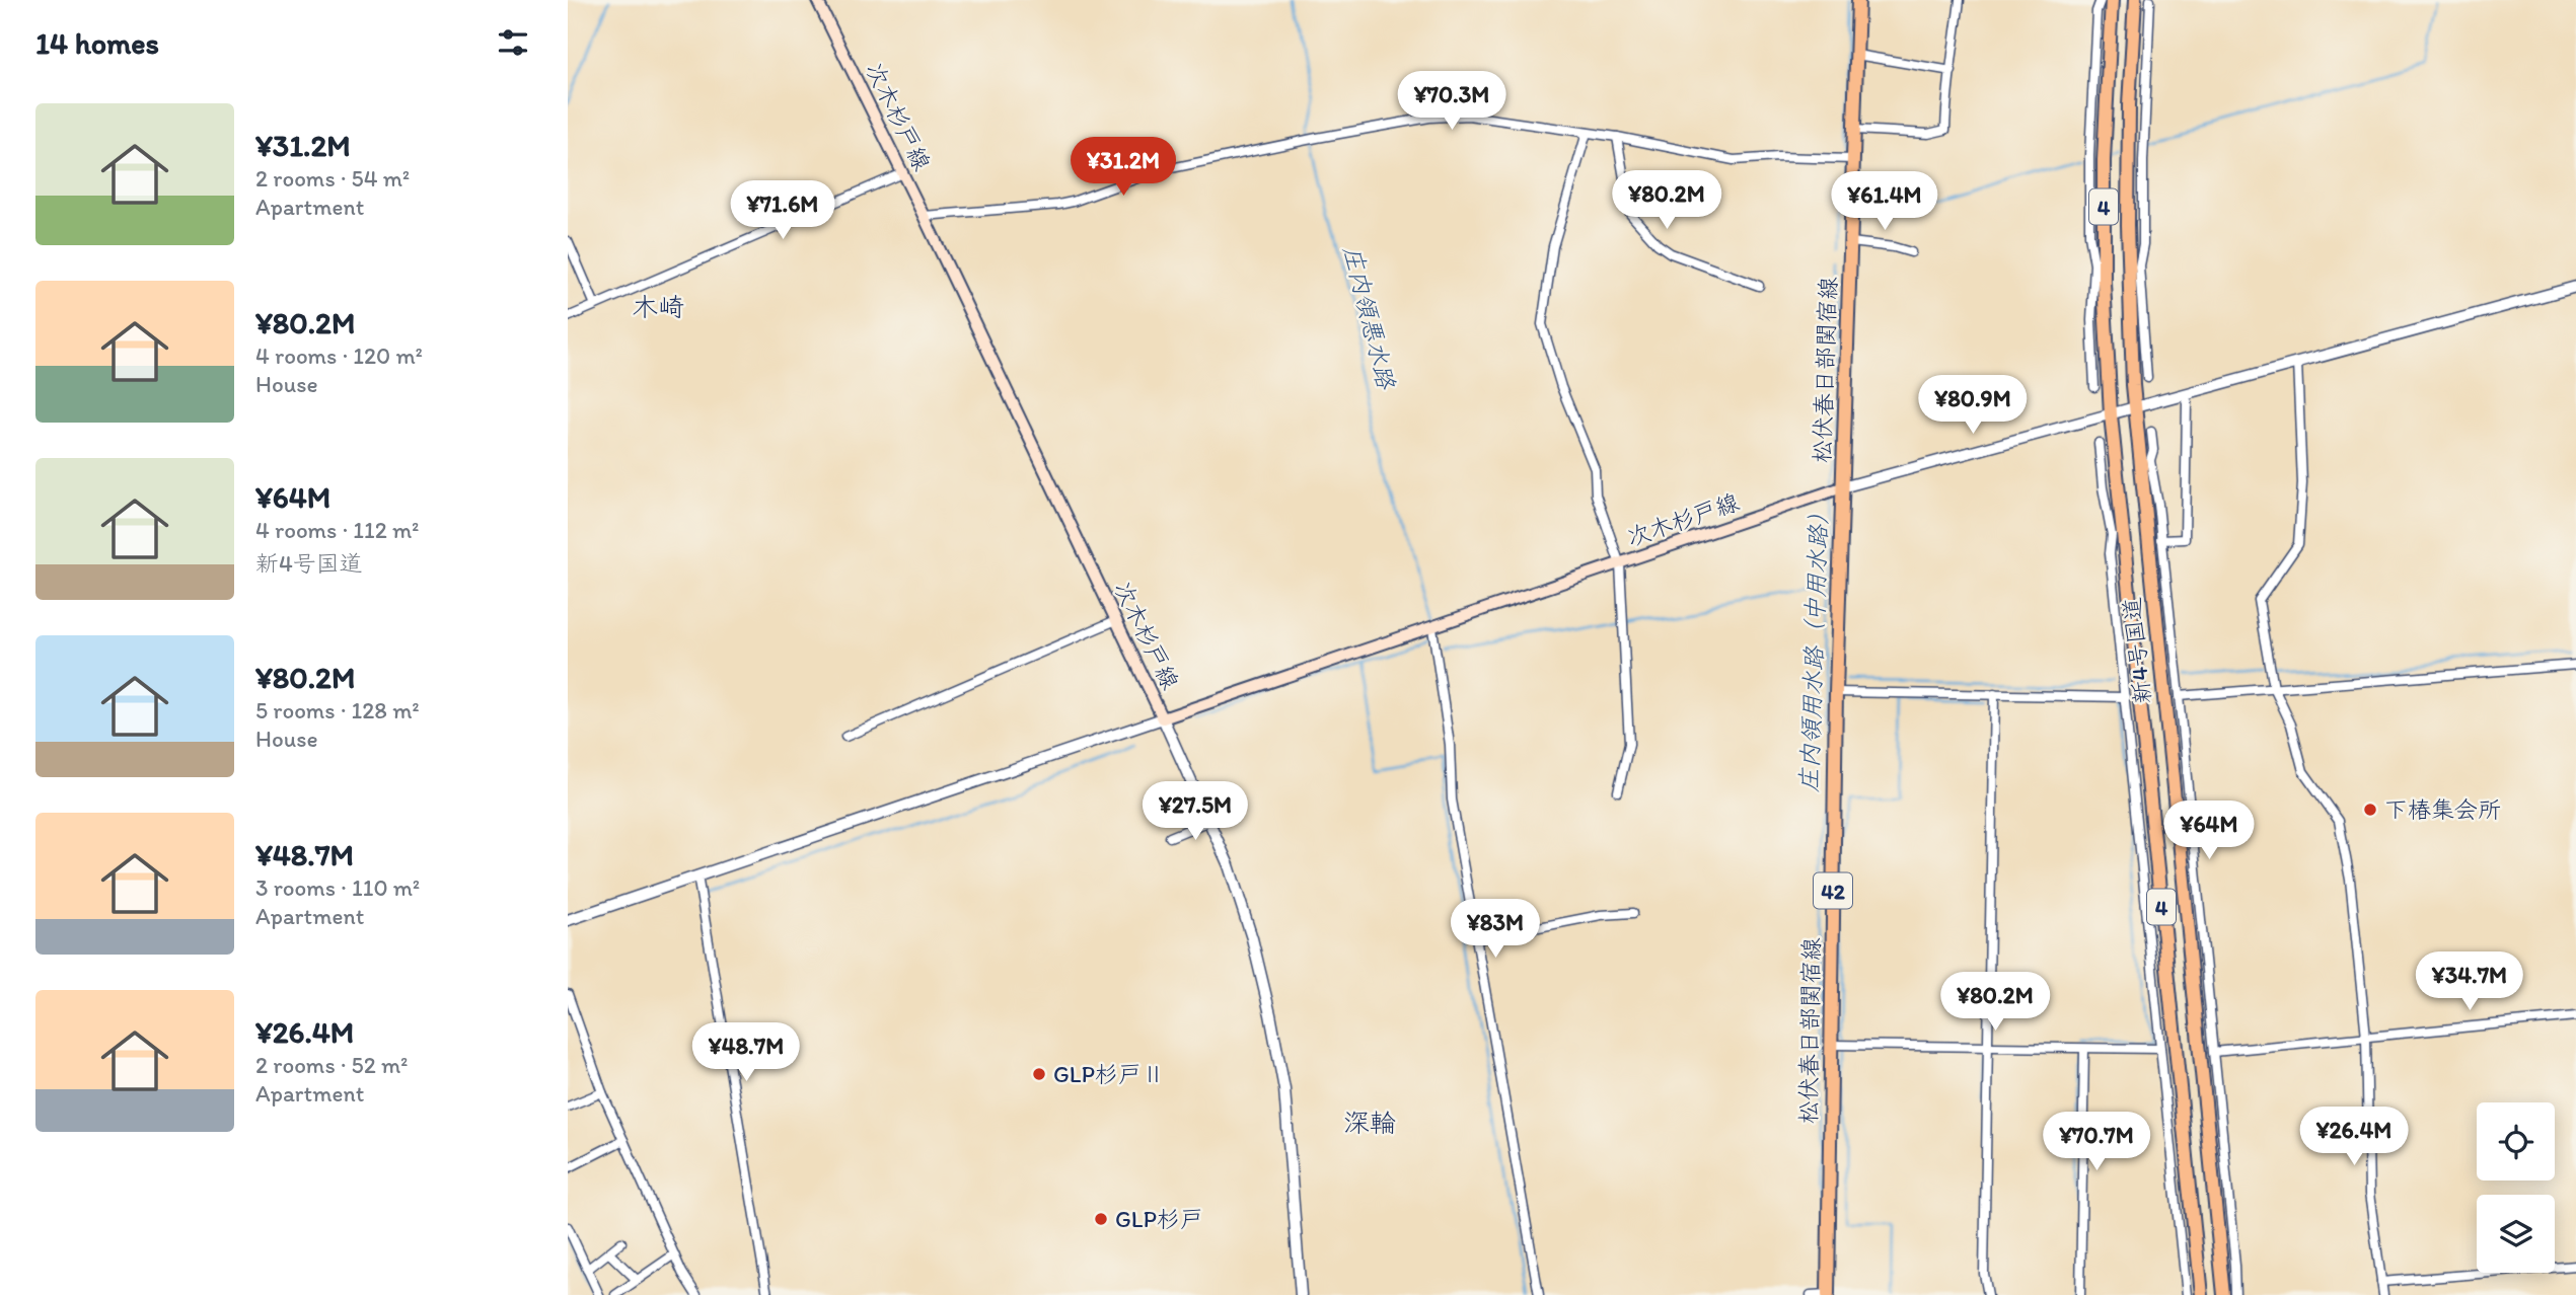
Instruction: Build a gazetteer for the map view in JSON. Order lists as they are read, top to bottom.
{
  "streets": {
    "main road": [
      "次木杉戸線",
      "4",
      "松伏春日部関宿線",
      "新4号国道",
      "42"
    ]
  },
  "crossings": [
    ["次木杉戸線", "松伏春日部関宿線"]
  ],
  "districts": ["木崎", "深輪"],
  "water": ["庄内領悪水路", "庄内領用水路（中用水路）"],
  "places": ["下椿集会所", "GLP杉戸Ⅱ", "GLP杉戸"],
  "page": {
    "heading": "14 homes",
    "price": [
      "¥70.3M",
      "¥31.2M",
      "¥80.2M",
      "¥61.4M",
      "¥71.6M",
      "¥80.9M",
      "¥27.5M",
      "¥64M",
      "¥83M",
      "¥34.7M",
      "¥80.2M",
      "¥48.7M",
      "¥26.4M",
      "¥70.7M"
    ],
    "list": [
      {
        "name": "¥31.2M",
        "note": "2 rooms · 54 m² · Apartment"
      },
      {
        "name": "¥80.2M",
        "note": "4 rooms · 120 m² · House"
      },
      {
        "name": "¥64M",
        "note": "4 rooms · 112 m² · 新4号国道"
      },
      {
        "name": "¥80.2M",
        "note": "5 rooms · 128 m² · House"
      },
      {
        "name": "¥48.7M",
        "note": "3 rooms · 110 m² · Apartment"
      },
      {
        "name": "¥26.4M",
        "note": "2 rooms · 52 m² · Apartment"
      }
    ]
  }
}
